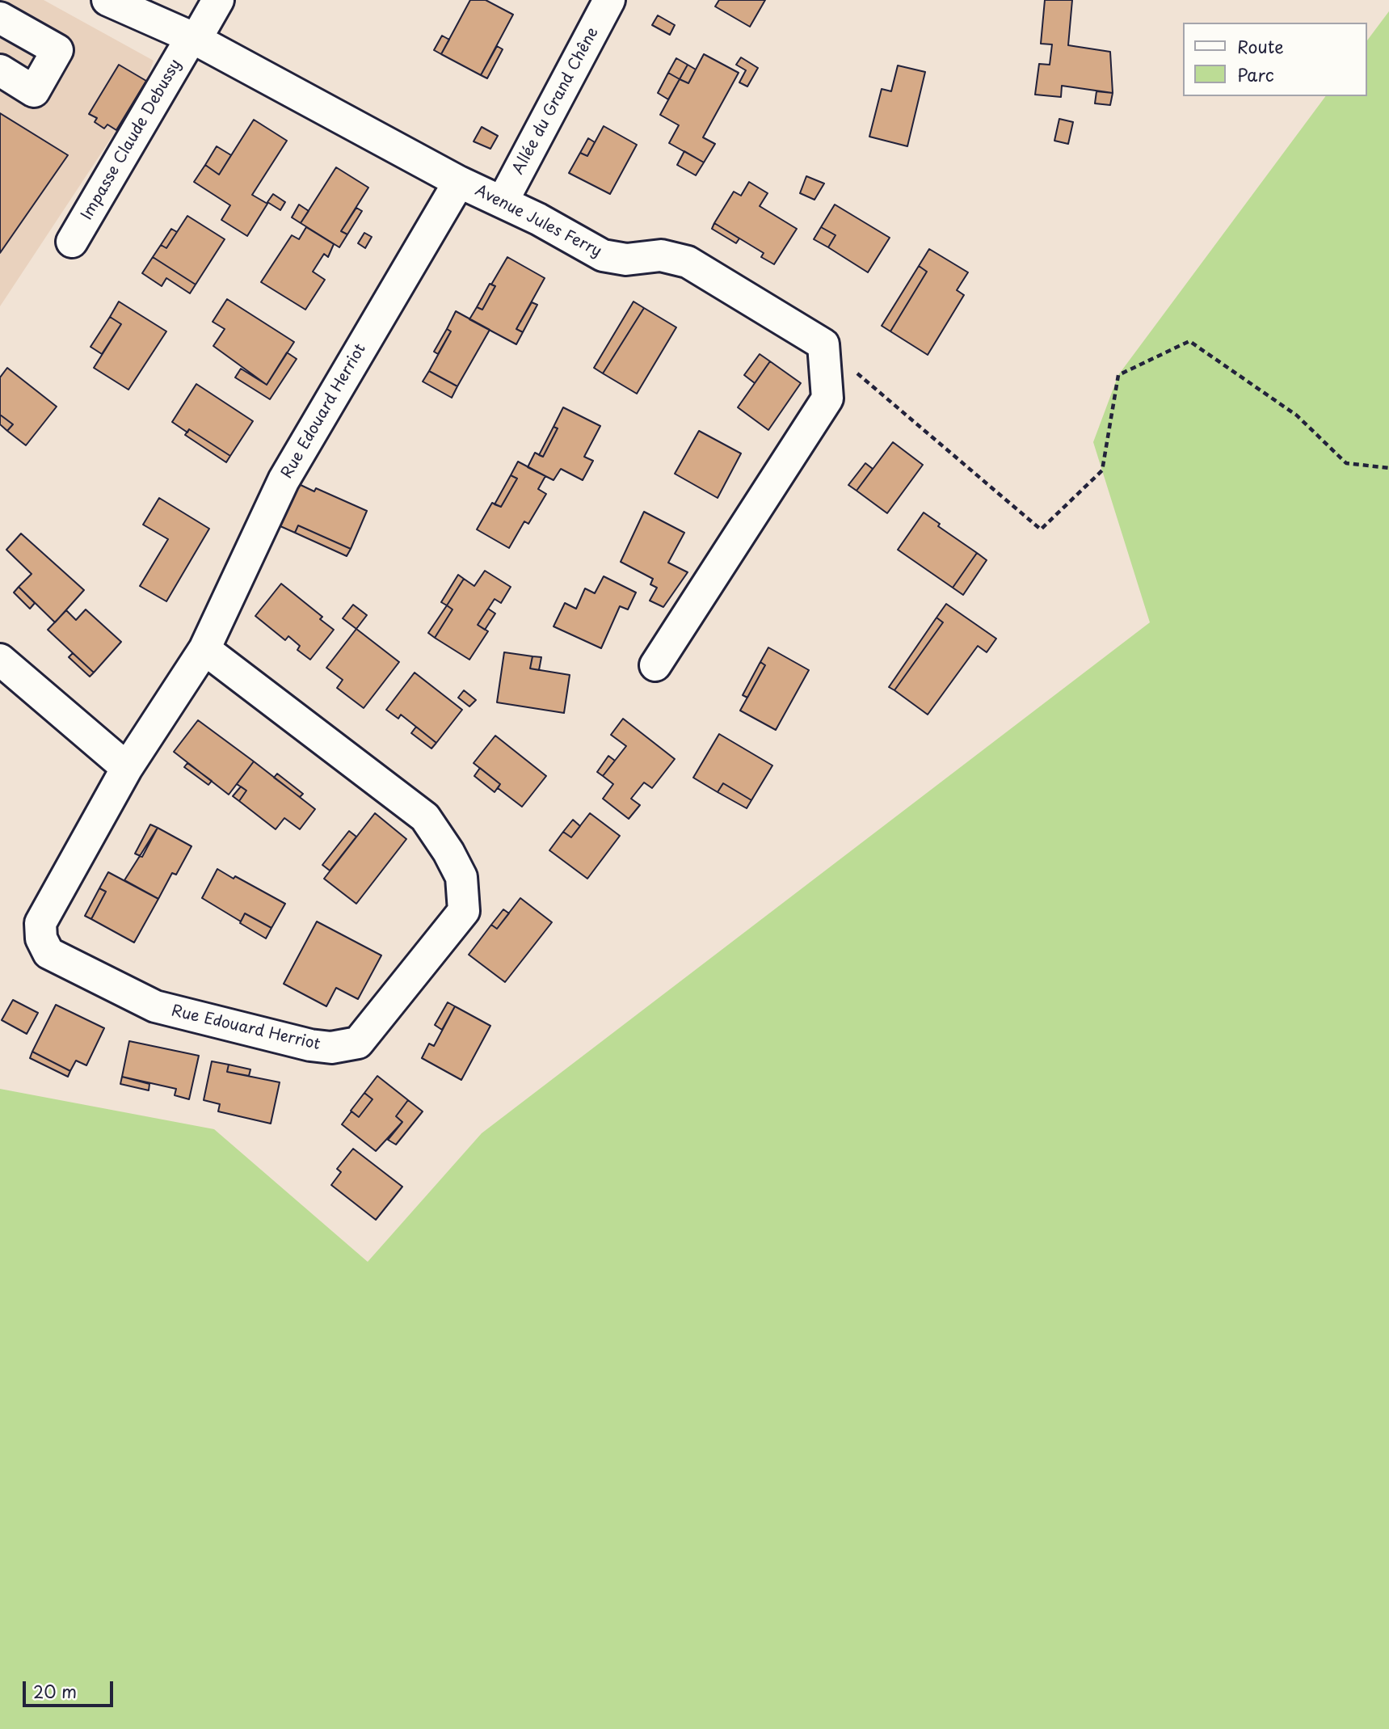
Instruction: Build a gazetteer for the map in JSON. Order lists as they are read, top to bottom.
{
  "streets": {
    "street": [
      "Allée du Grand Chêne",
      "Impasse Claude Debussy",
      "Avenue Jules Ferry",
      "Rue Edouard Herriot"
    ]
  },
  "crossings": [
    ["Allée du Grand Chêne", "Avenue Jules Ferry"],
    ["Impasse Claude Debussy", "Avenue Jules Ferry"],
    ["Avenue Jules Ferry", "Rue Edouard Herriot"]
  ],
  "legend": ["Route", "Parc"],
  "scale_bar": "20 m"
}
